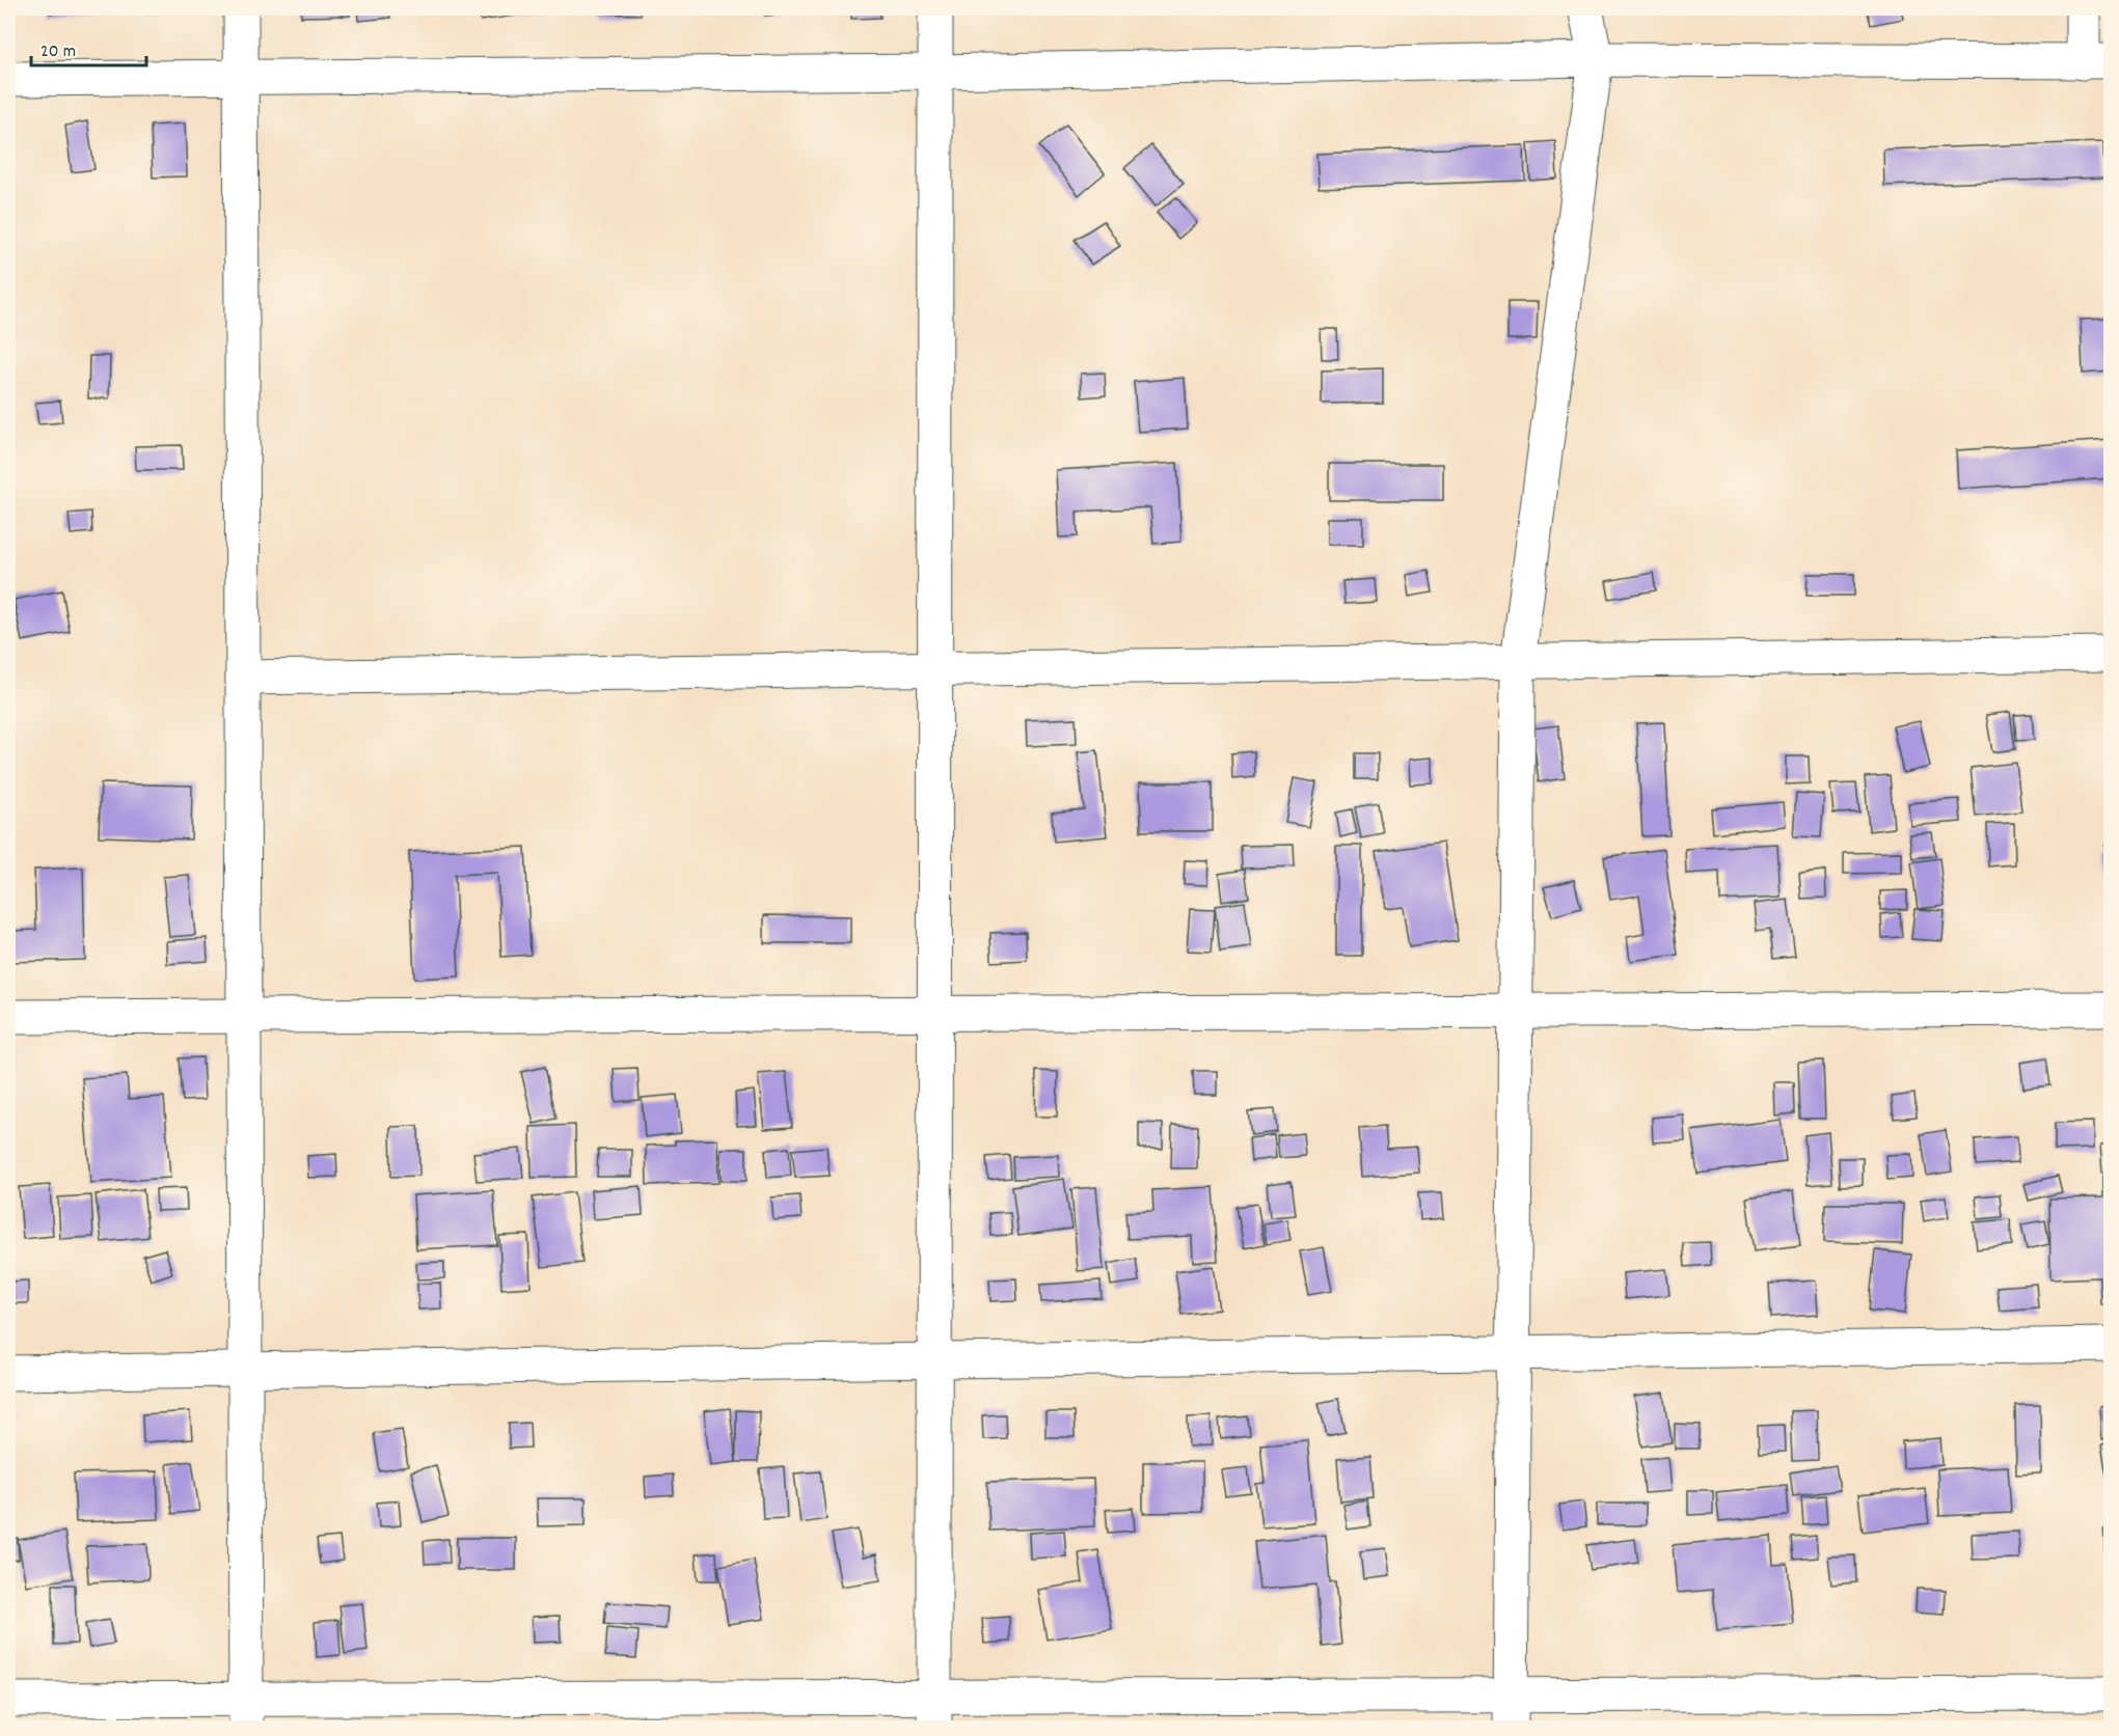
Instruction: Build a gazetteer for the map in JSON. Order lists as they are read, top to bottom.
{
  "scale_bar": "20 m"
}
